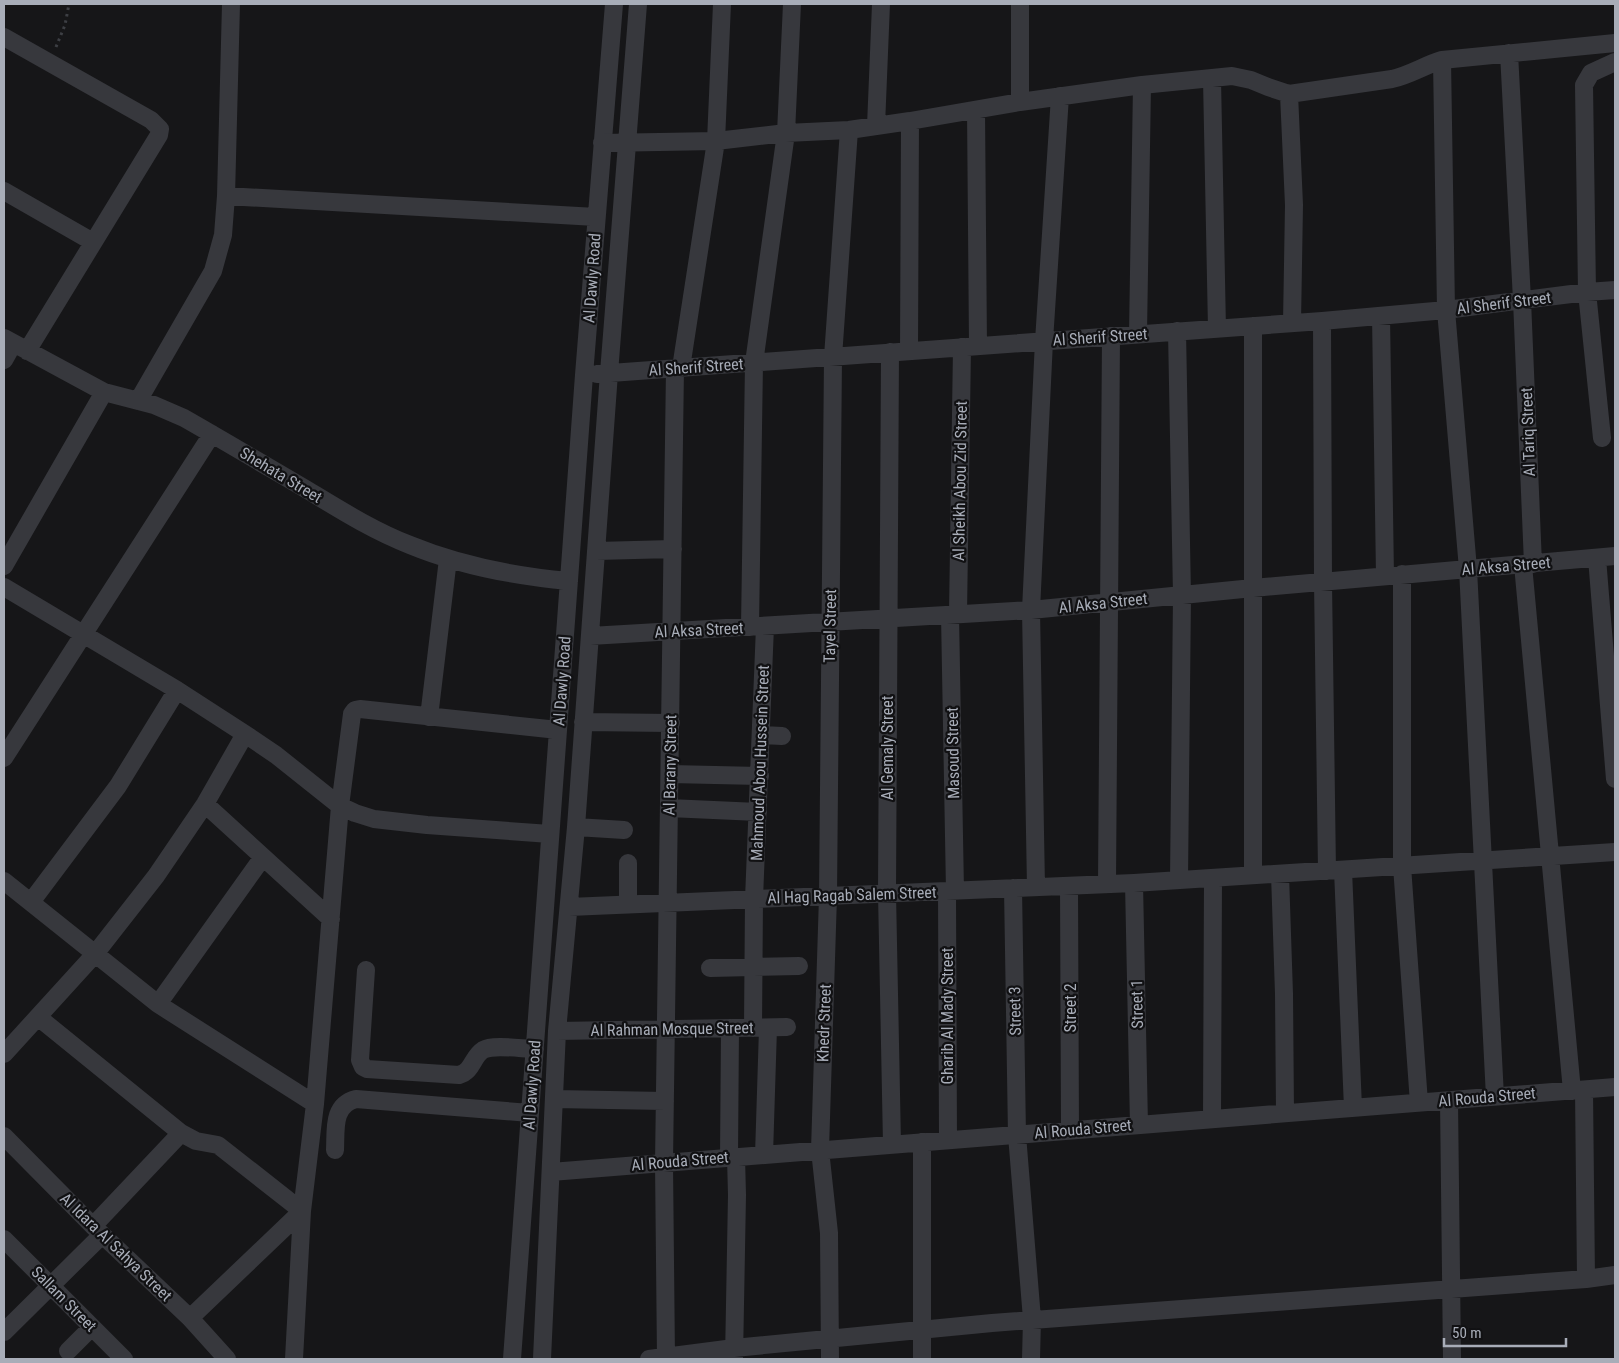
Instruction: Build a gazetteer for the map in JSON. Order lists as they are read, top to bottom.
{
  "streets": {
    "street": [
      "Al Dawly Road",
      "Al Sherif Street",
      "Al Tariq Street",
      "Shehata Street",
      "Al Sheikh Abou Zid Street",
      "Al Aksa Street",
      "Tayel Street",
      "Al Gemaly Street",
      "Masoud Street",
      "Mahmoud Abou Hussein Street",
      "Al Barany Street",
      "Al Hag Ragab Salem Street",
      "Street 1",
      "Street 2",
      "Street 3",
      "Gharib Al Mady Street",
      "Khedr Street",
      "Al Rahman Mosque Street",
      "Al Rouda Street",
      "Al Idara Al Sahya Street",
      "Sallam Street"
    ]
  },
  "crossings": [
    ["Al Dawly Road", "Al Sherif Street"],
    ["Al Dawly Road", "Shehata Street"],
    ["Al Dawly Road", "Al Aksa Street"],
    ["Al Dawly Road", "Al Hag Ragab Salem Street"],
    ["Al Dawly Road", "Al Rahman Mosque Street"],
    ["Al Dawly Road", "Al Rouda Street"],
    ["Al Sherif Street", "Al Tariq Street"],
    ["Al Sherif Street", "Al Sheikh Abou Zid Street"],
    ["Al Sherif Street", "Tayel Street"],
    ["Al Sherif Street", "Al Gemaly Street"],
    ["Al Sherif Street", "Mahmoud Abou Hussein Street"],
    ["Al Sherif Street", "Al Barany Street"],
    ["Al Tariq Street", "Al Aksa Street"],
    ["Al Tariq Street", "Al Hag Ragab Salem Street"],
    ["Al Tariq Street", "Al Rouda Street"],
    ["Al Sheikh Abou Zid Street", "Al Aksa Street"],
    ["Al Sheikh Abou Zid Street", "Masoud Street"],
    ["Al Aksa Street", "Tayel Street"],
    ["Al Aksa Street", "Al Gemaly Street"],
    ["Al Aksa Street", "Masoud Street"],
    ["Al Aksa Street", "Mahmoud Abou Hussein Street"],
    ["Al Aksa Street", "Al Barany Street"],
    ["Tayel Street", "Al Hag Ragab Salem Street"],
    ["Tayel Street", "Khedr Street"],
    ["Al Gemaly Street", "Al Hag Ragab Salem Street"],
    ["Al Gemaly Street", "Al Rouda Street"],
    ["Masoud Street", "Al Hag Ragab Salem Street"],
    ["Masoud Street", "Gharib Al Mady Street"],
    ["Mahmoud Abou Hussein Street", "Al Hag Ragab Salem Street"],
    ["Mahmoud Abou Hussein Street", "Al Rahman Mosque Street"],
    ["Mahmoud Abou Hussein Street", "Al Rouda Street"],
    ["Al Barany Street", "Al Hag Ragab Salem Street"],
    ["Al Barany Street", "Al Rahman Mosque Street"],
    ["Al Barany Street", "Al Rouda Street"],
    ["Al Hag Ragab Salem Street", "Street 1"],
    ["Al Hag Ragab Salem Street", "Street 2"],
    ["Al Hag Ragab Salem Street", "Street 3"],
    ["Al Hag Ragab Salem Street", "Gharib Al Mady Street"],
    ["Al Hag Ragab Salem Street", "Khedr Street"],
    ["Street 1", "Al Rouda Street"],
    ["Street 2", "Al Rouda Street"],
    ["Street 3", "Al Rouda Street"],
    ["Gharib Al Mady Street", "Al Rouda Street"],
    ["Khedr Street", "Al Rouda Street"]
  ],
  "scale_bar": "50 m"
}
